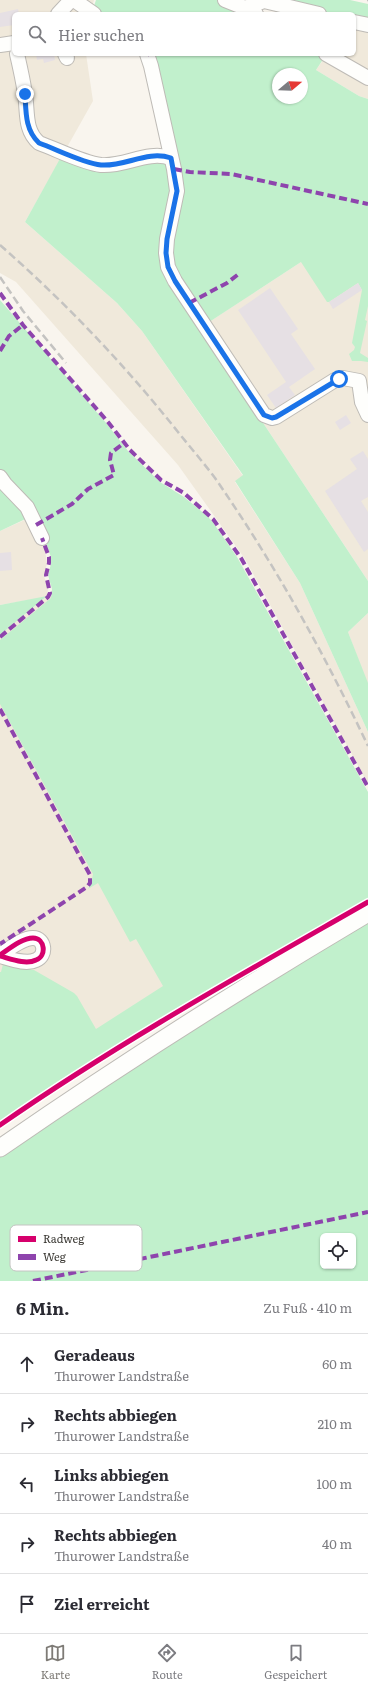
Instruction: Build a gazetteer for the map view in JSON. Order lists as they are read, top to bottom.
{
  "legend": ["Radweg", "Weg"],
  "north": "right",
  "page": {
    "search": "Hier suchen",
    "heading": ["6 Min.", "Zu Fuß · 410 m"],
    "list": [
      ["Geradeaus", "Thurower Landstraße", "60 m"],
      ["Rechts abbiegen", "Thurower Landstraße", "210 m"],
      ["Links abbiegen", "Thurower Landstraße", "100 m"],
      ["Rechts abbiegen", "Thurower Landstraße", "40 m"],
      "Ziel erreicht"
    ],
    "nav": ["Karte", "Route", "Gespeichert"]
  }
}
